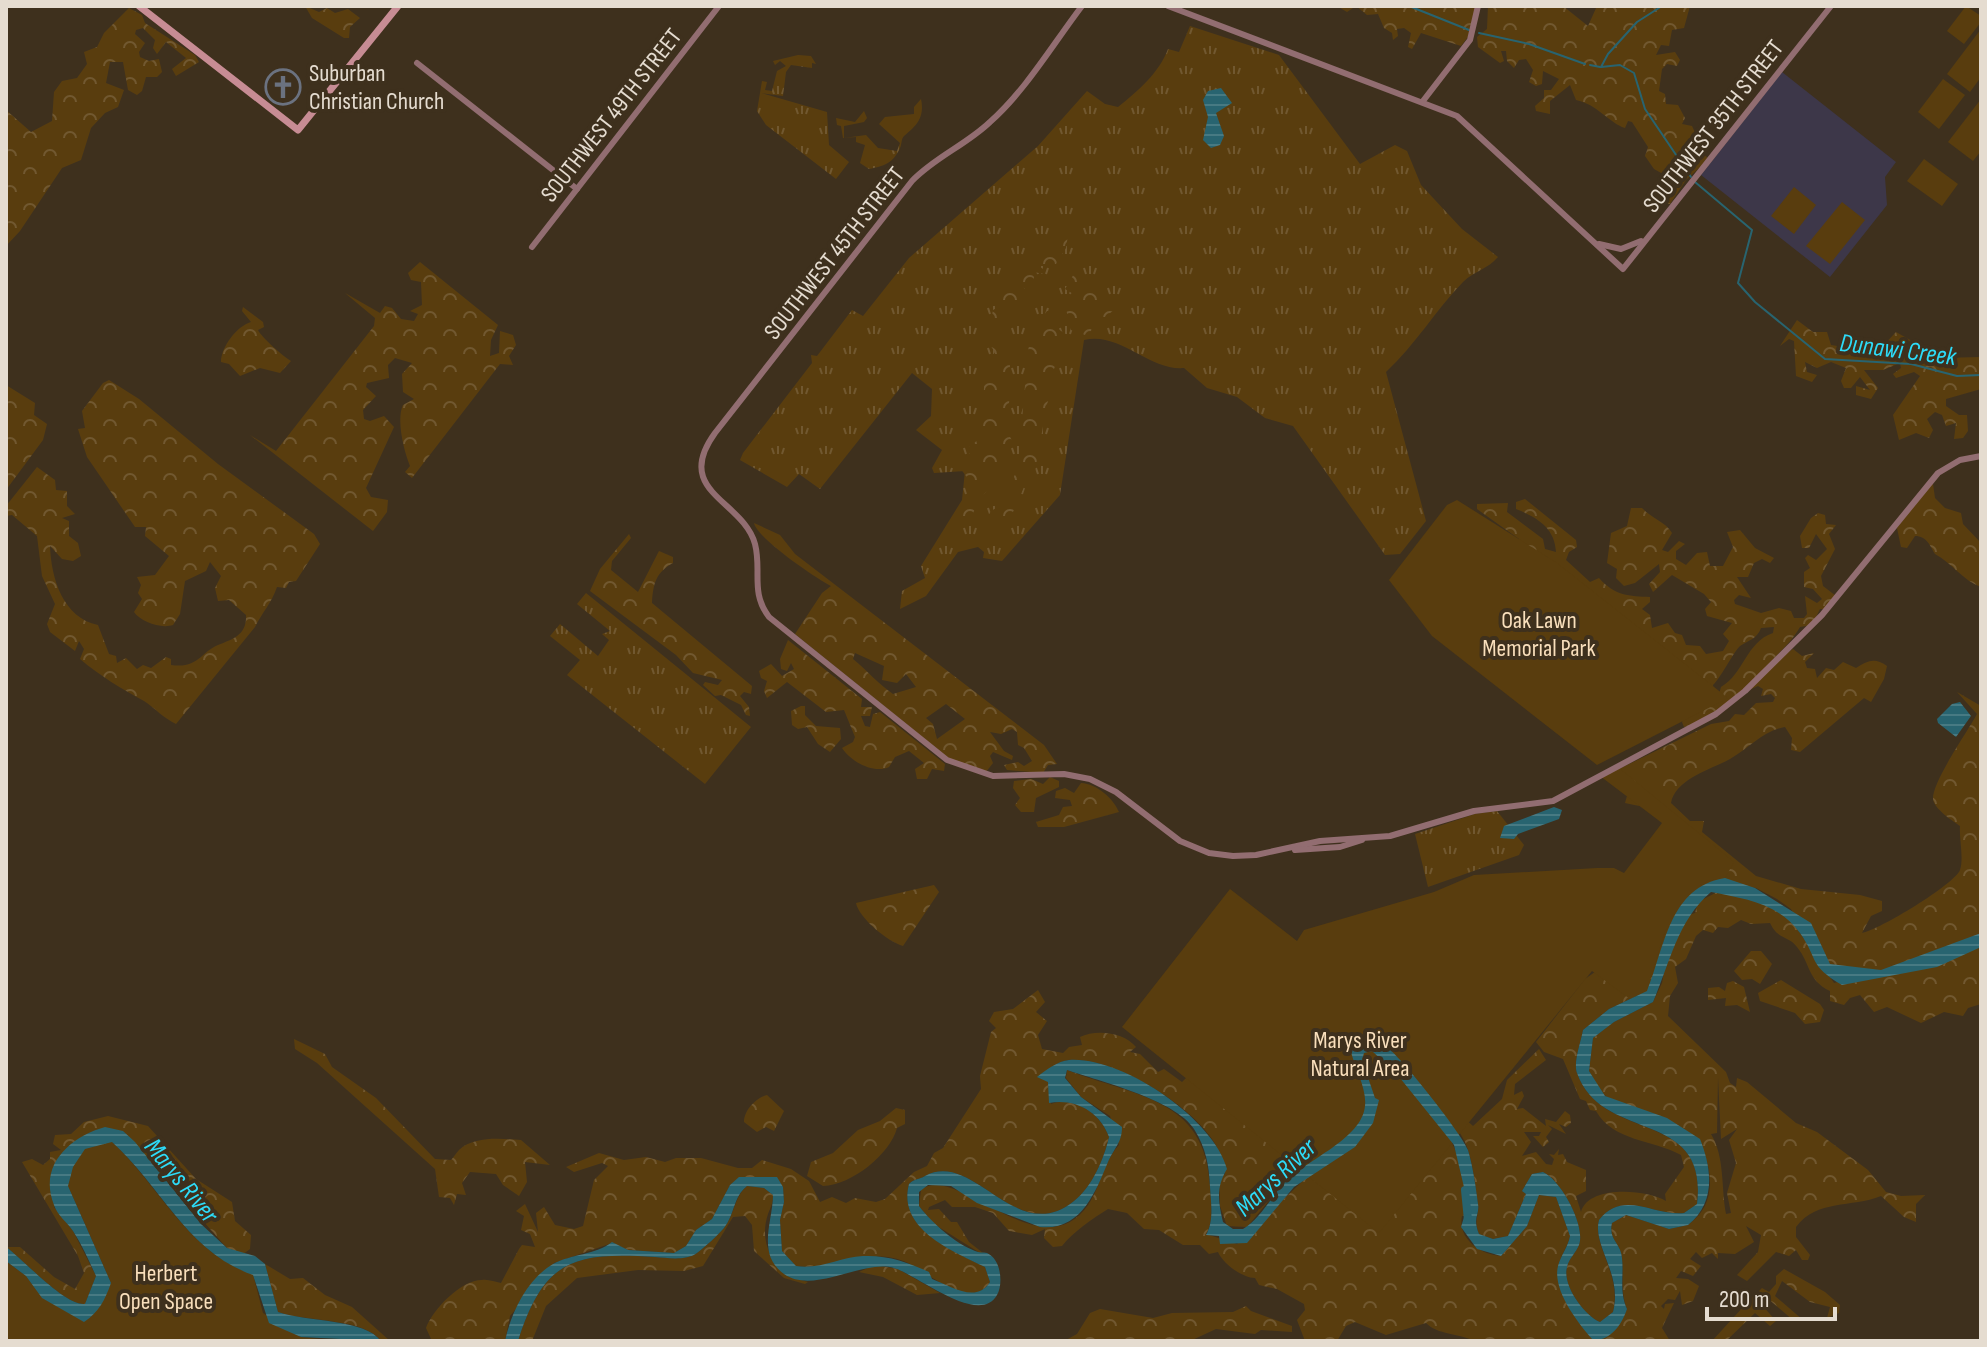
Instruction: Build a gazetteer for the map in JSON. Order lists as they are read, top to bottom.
{
  "streets": {
    "street": ["SOUTHWEST 49TH STREET", "SOUTHWEST 35TH STREET", "SOUTHWEST 45TH STREET"]
  },
  "water": ["Dunawi Creek", "Marys River"],
  "parks": ["Oak Lawn Memorial Park", "Marys River Natural Area", "Herbert Open Space"],
  "places": {
    "church": ["Suburban Christian Church"]
  },
  "scale_bar": "200 m"
}
